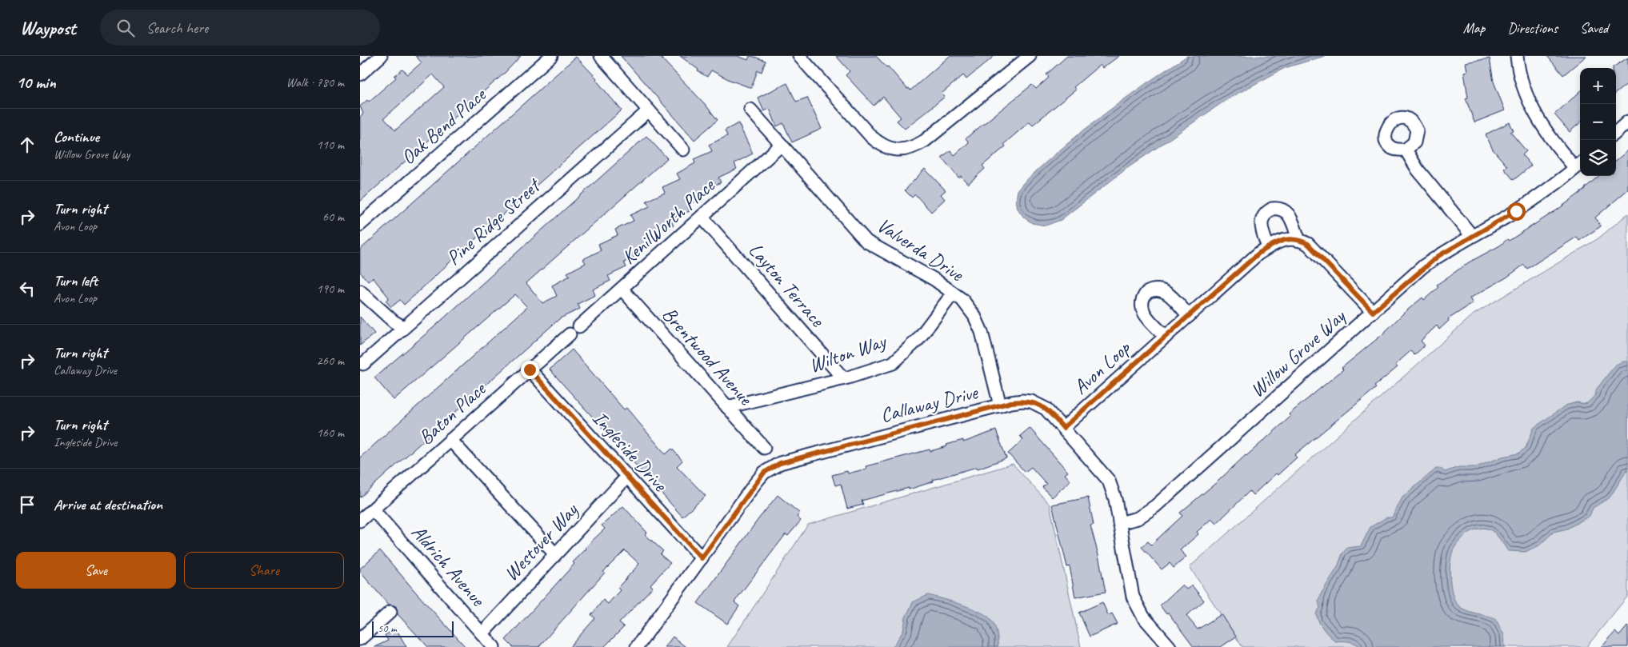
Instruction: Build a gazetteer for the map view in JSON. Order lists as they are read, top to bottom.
{
  "streets": {
    "street": [
      "Oak Bend Place",
      "KenilWorth Place",
      "Pine Ridge Street",
      "Valverda Drive",
      "Layton Terrace",
      "Wilton Way",
      "Willow Grove Way",
      "Brentwood Avenue",
      "Avon Loop",
      "Callaway Drive",
      "Baton Place",
      "Ingleside Drive",
      "Westover Way",
      "Aldrich Avenue"
    ]
  },
  "crossings": [
    ["KenilWorth Place", "Valverda Drive"],
    ["KenilWorth Place", "Layton Terrace"],
    ["KenilWorth Place", "Brentwood Avenue"],
    ["Valverda Drive", "Wilton Way"],
    ["Valverda Drive", "Callaway Drive"],
    ["Layton Terrace", "Wilton Way"],
    ["Wilton Way", "Brentwood Avenue"],
    ["Willow Grove Way", "Callaway Drive"],
    ["Avon Loop", "Callaway Drive"],
    ["Callaway Drive", "Ingleside Drive"],
    ["Baton Place", "Ingleside Drive"],
    ["Baton Place", "Aldrich Avenue"],
    ["Ingleside Drive", "Westover Way"],
    ["Westover Way", "Aldrich Avenue"]
  ],
  "scale_bar": "50 m",
  "page": {
    "header": "Waypost",
    "search": "Search here",
    "nav": ["Map", "Directions", "Saved"],
    "heading": ["10 min", "Walk · 780 m"],
    "map_buttons": ["+", "−"],
    "list": [
      ["Continue", "Willow Grove Way", "110 m"],
      ["Turn right", "Avon Loop", "60 m"],
      ["Turn left", "Avon Loop", "190 m"],
      ["Turn right", "Callaway Drive", "260 m"],
      ["Turn right", "Ingleside Drive", "160 m"],
      "Arrive at destination"
    ],
    "buttons": ["Save", "Share"],
    "scale": "50 m"
  }
}
